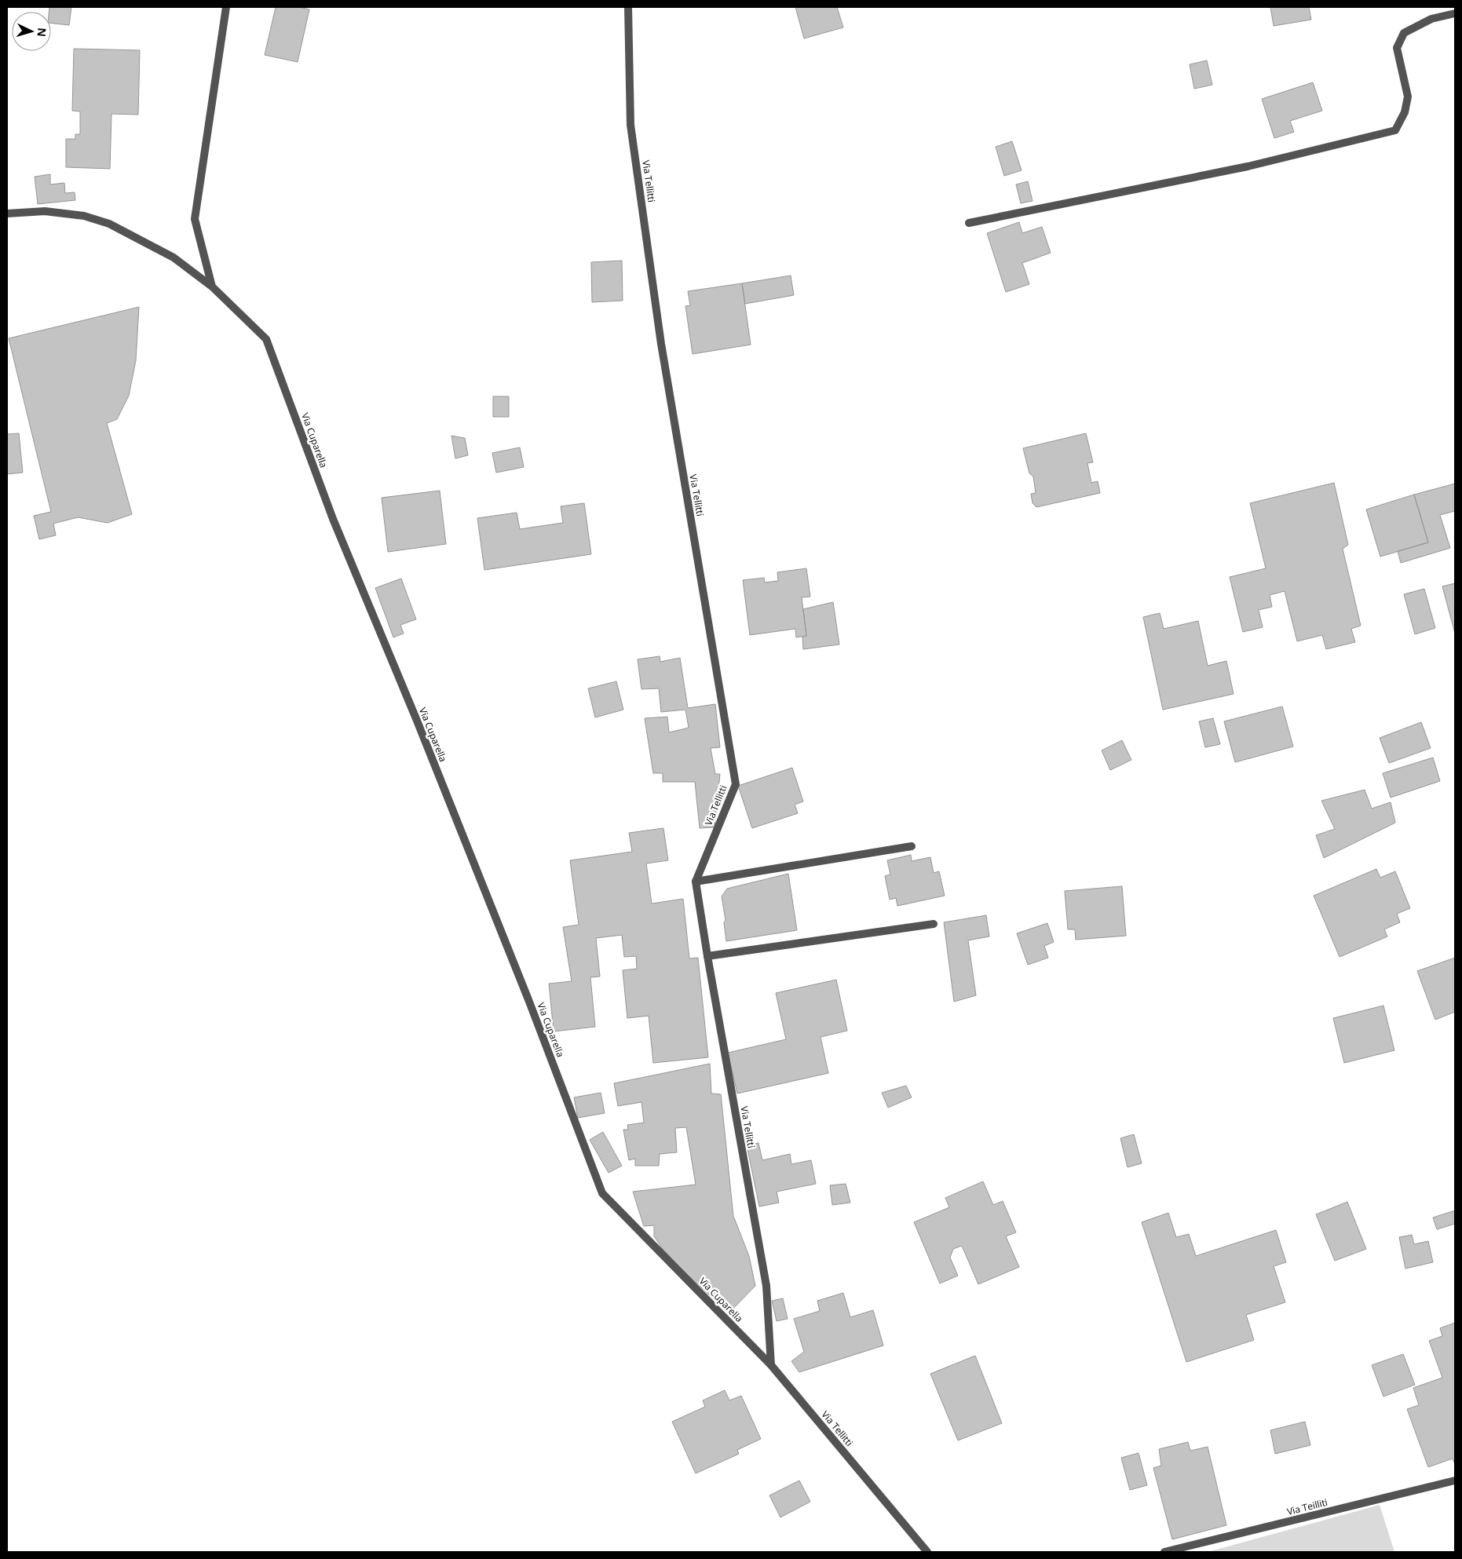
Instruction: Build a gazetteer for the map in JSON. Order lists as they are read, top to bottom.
{
  "streets": {
    "street": ["Via Tellitti", "Via Cuparella", "Via Teilliti"]
  },
  "crossings": [
    ["Via Tellitti", "Via Cuparella"]
  ],
  "north": "right"
}
